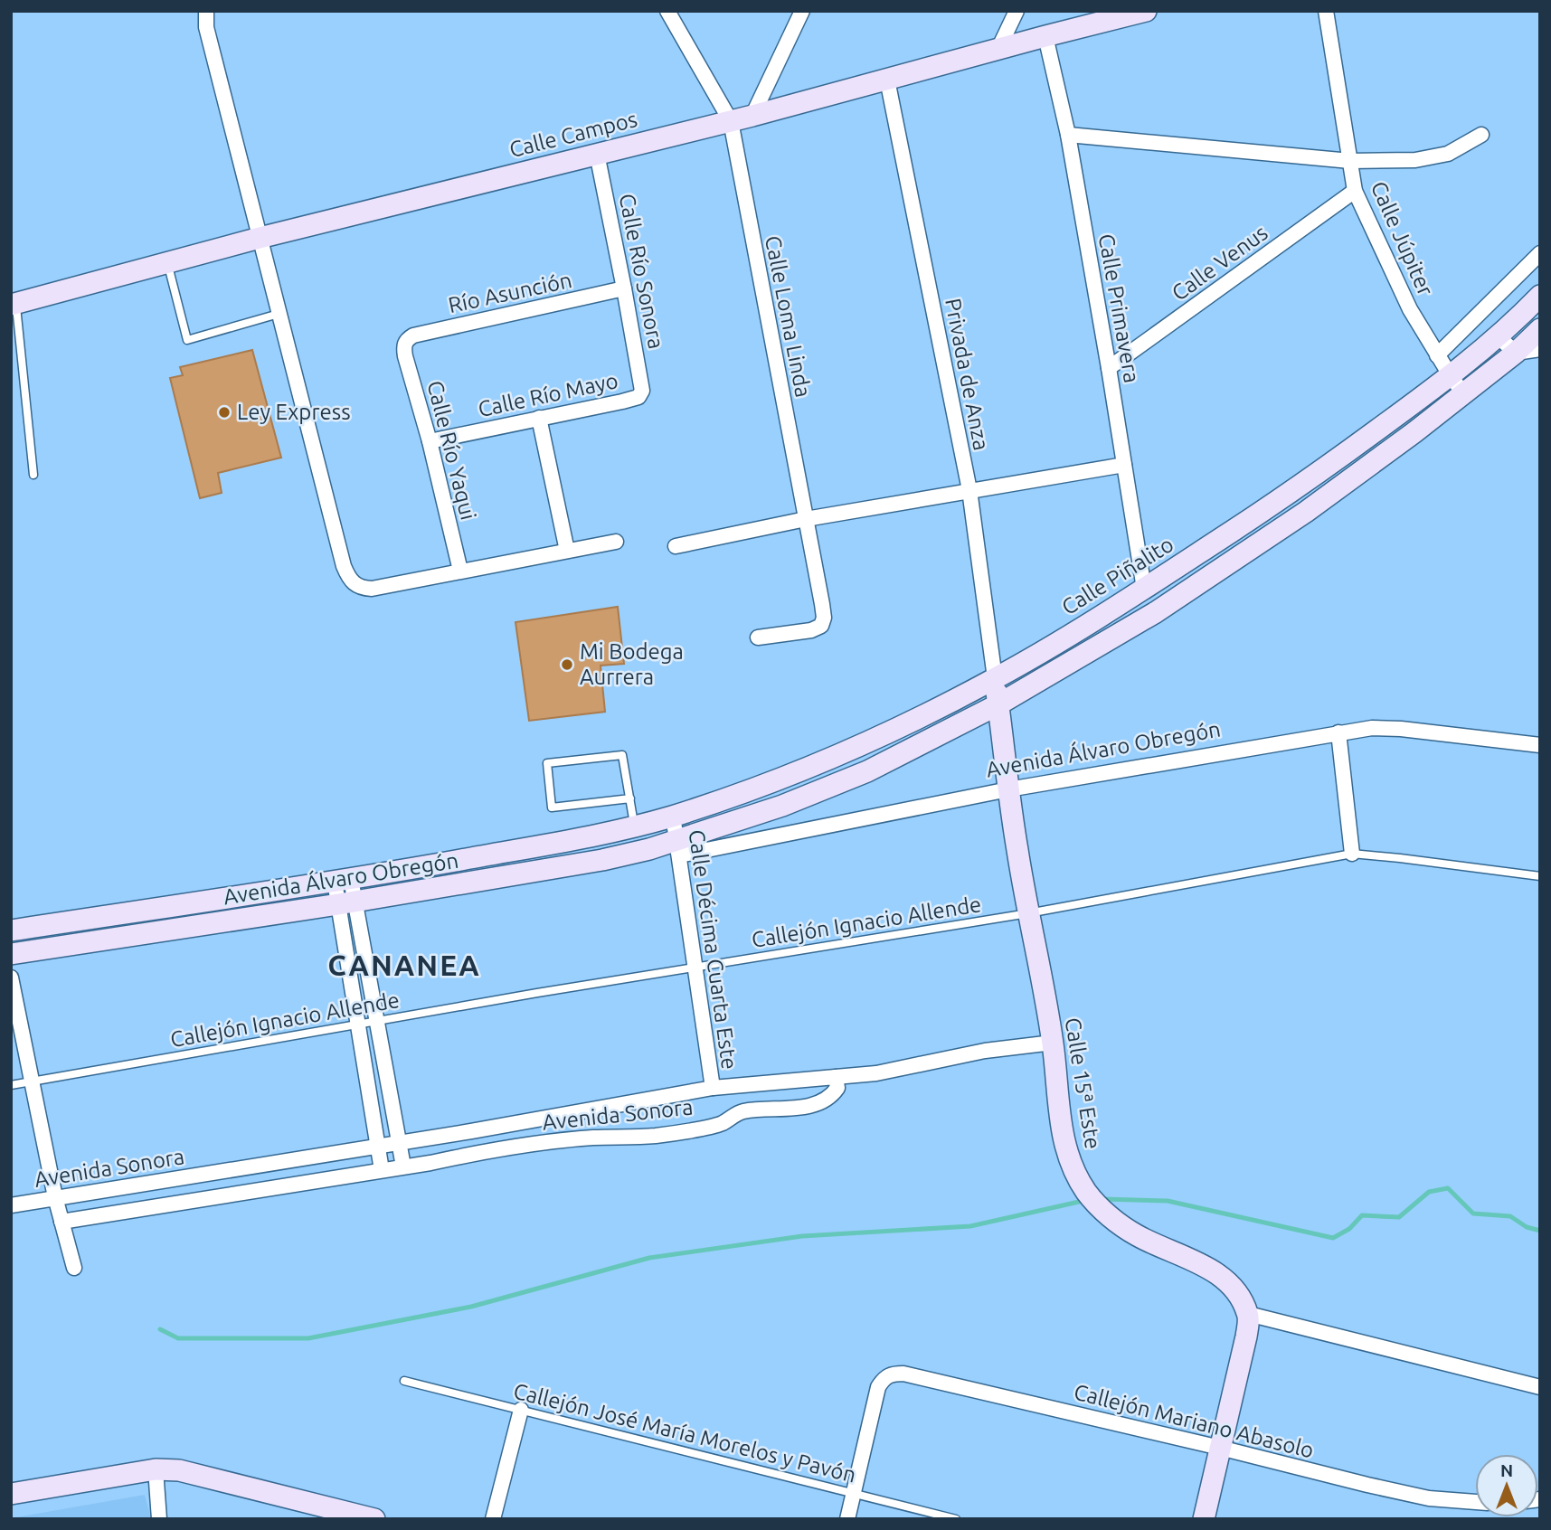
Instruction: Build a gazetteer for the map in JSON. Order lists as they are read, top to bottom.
{
  "streets": {
    "main road": [
      "Calle Campos",
      "Calle Piñalito",
      "Avenida Álvaro Obregón",
      "Calle 15ª Este"
    ],
    "street": [
      "Calle Júpiter",
      "Calle Venus",
      "Calle Río Sonora",
      "Río Asunción",
      "Calle Primavera",
      "Calle Loma Linda",
      "Privada de Anza",
      "Calle Río Mayo",
      "Calle Río Yaqui",
      "Calle Décima Cuarta Este",
      "Avenida Sonora",
      "Callejón Mariano Abasolo"
    ],
    "lane": ["Callejón Ignacio Allende", "Callejón José María Morelos y Pavón"]
  },
  "crossings": [
    ["Calle Campos", "Calle Río Sonora"],
    ["Calle Campos", "Calle Primavera"],
    ["Calle Campos", "Calle Loma Linda"],
    ["Calle Campos", "Privada de Anza"],
    ["Calle Júpiter", "Calle Venus"],
    ["Calle Júpiter", "Calle Piñalito"],
    ["Calle Venus", "Calle Primavera"],
    ["Calle Río Sonora", "Río Asunción"],
    ["Calle Río Sonora", "Calle Río Mayo"],
    ["Río Asunción", "Calle Río Yaqui"],
    ["Calle Primavera", "Calle Piñalito"],
    ["Privada de Anza", "Calle Piñalito"],
    ["Privada de Anza", "Calle 15ª Este"],
    ["Calle Río Mayo", "Calle Río Yaqui"],
    ["Calle Piñalito", "Avenida Álvaro Obregón"],
    ["Calle Piñalito", "Calle Décima Cuarta Este"],
    ["Calle Piñalito", "Calle 15ª Este"],
    ["Avenida Álvaro Obregón", "Calle Décima Cuarta Este"],
    ["Avenida Álvaro Obregón", "Calle 15ª Este"],
    ["Callejón Ignacio Allende", "Calle Décima Cuarta Este"],
    ["Callejón Ignacio Allende", "Calle 15ª Este"],
    ["Calle Décima Cuarta Este", "Avenida Sonora"],
    ["Calle 15ª Este", "Avenida Sonora"],
    ["Callejón Mariano Abasolo", "Callejón José María Morelos y Pavón"]
  ],
  "districts": ["CANANEA"],
  "places": ["Ley Express", "Mi Bodega Aurrera"],
  "north": "top"
}
